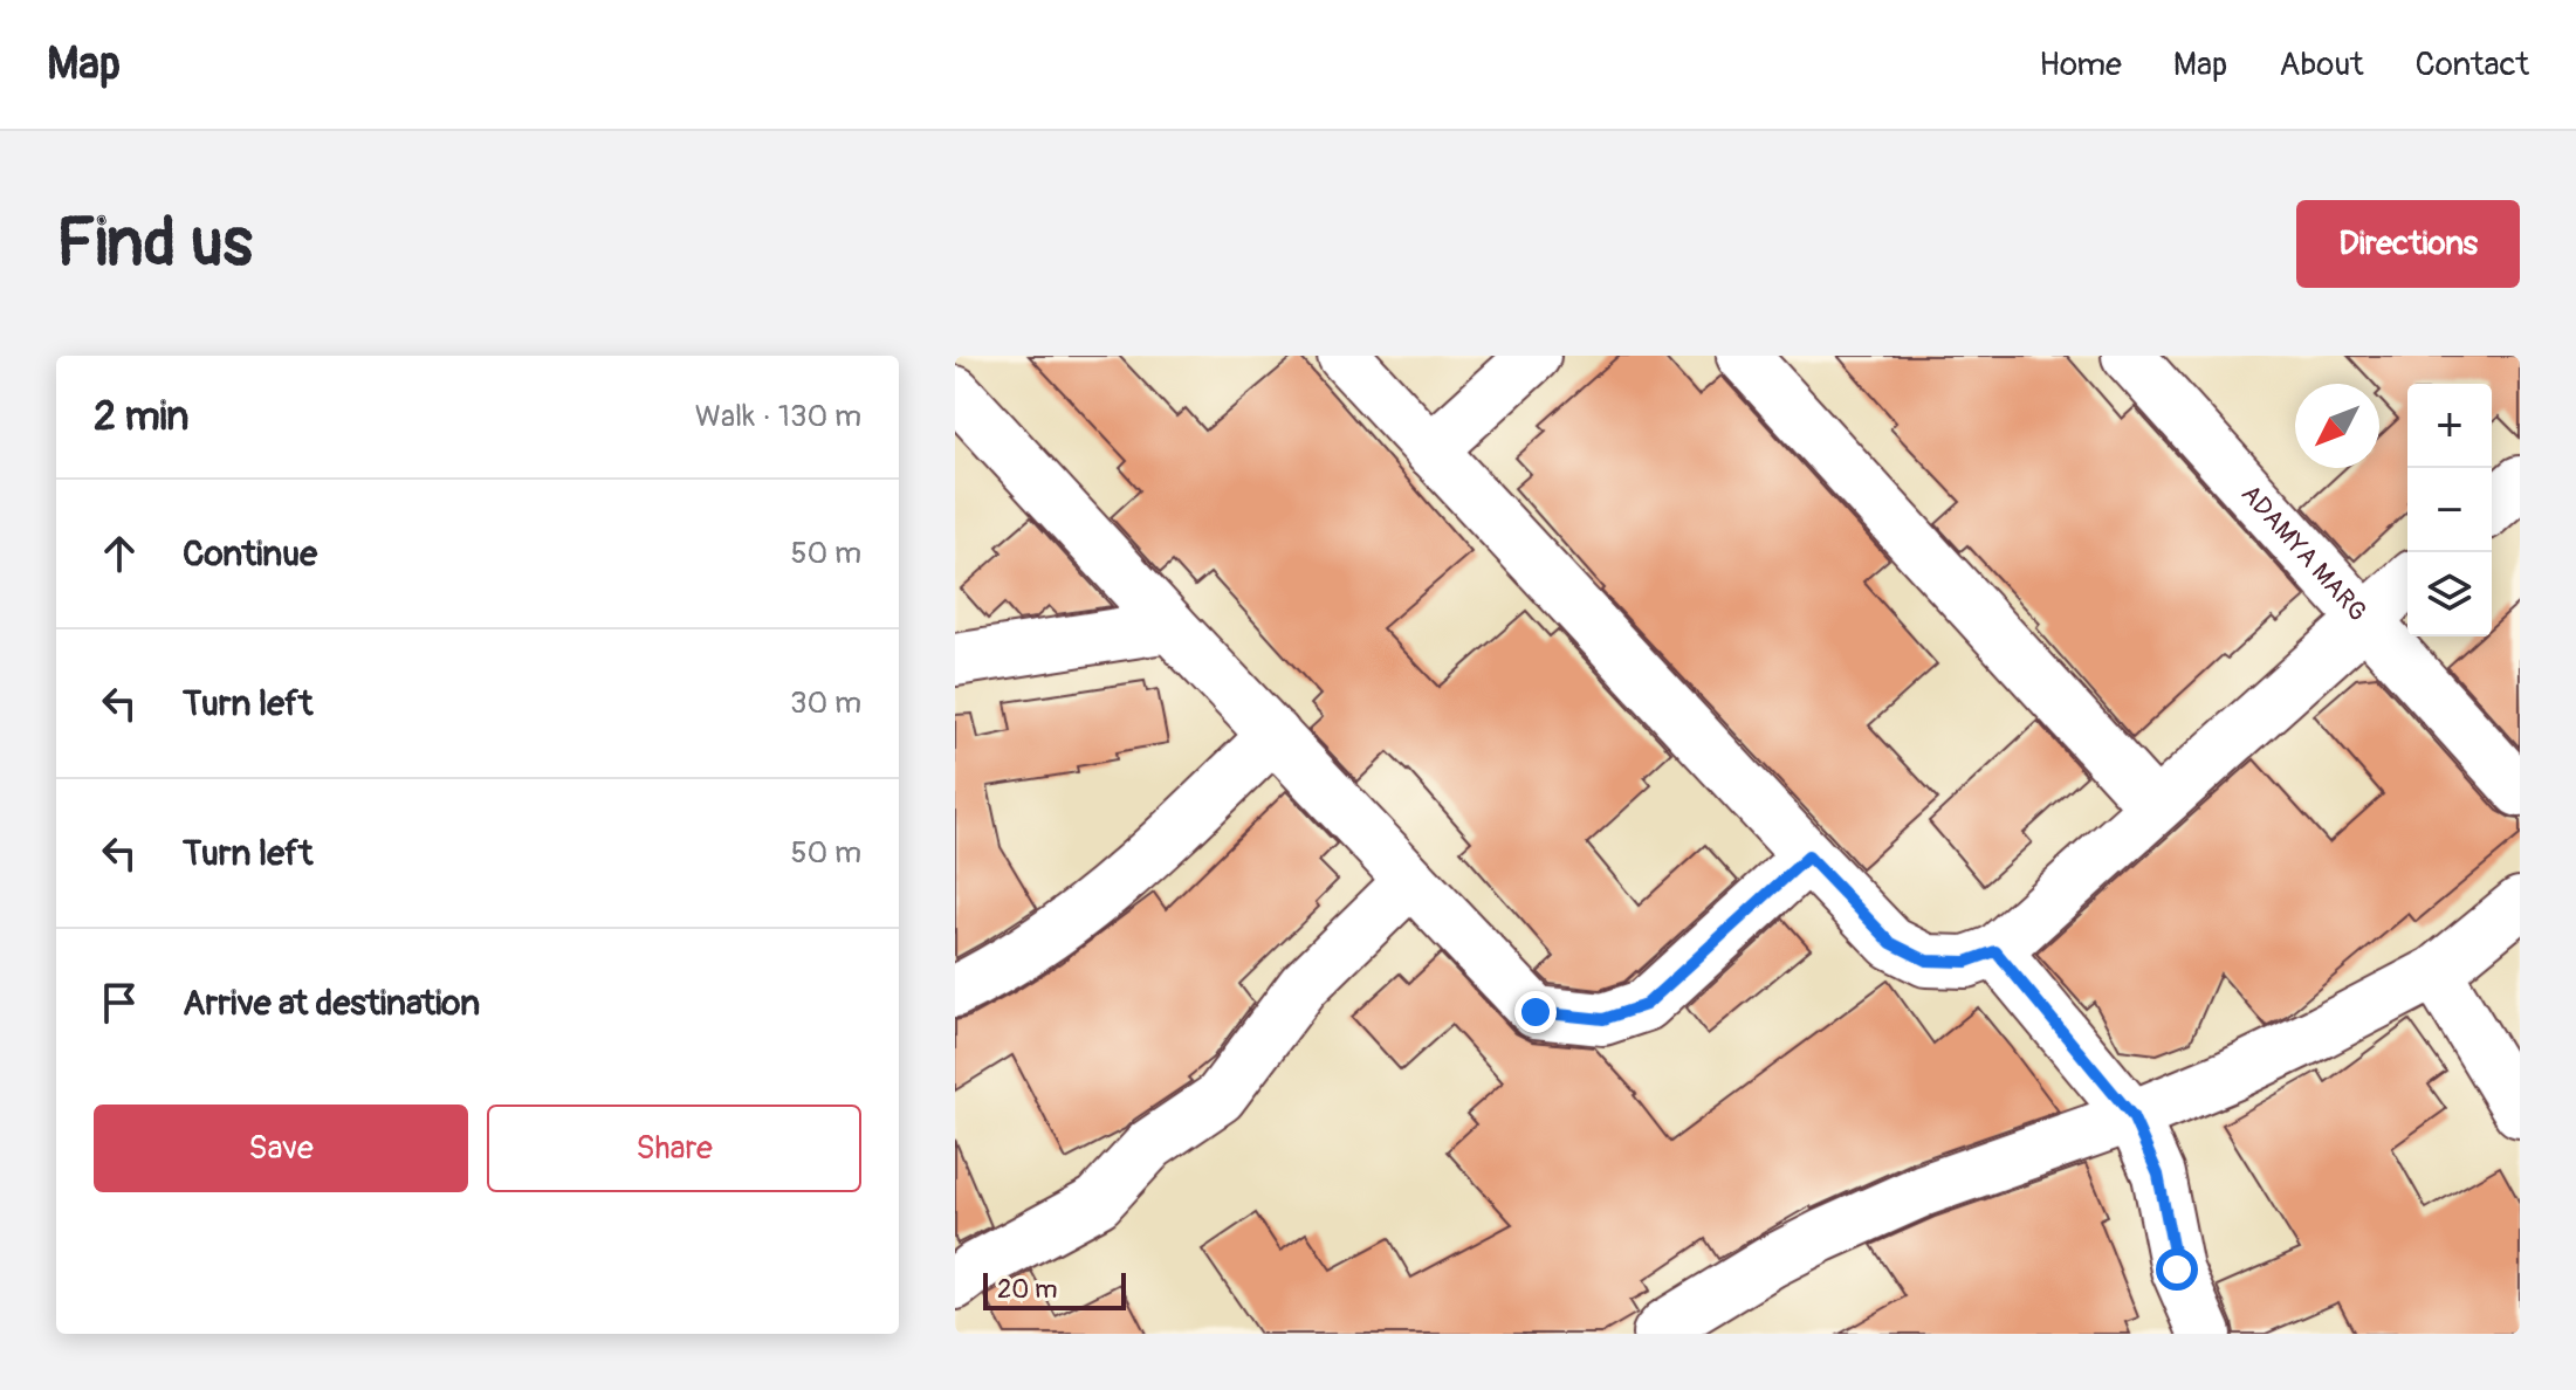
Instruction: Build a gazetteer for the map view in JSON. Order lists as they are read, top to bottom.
{
  "streets": {
    "street": ["ADAMYA MARG"]
  },
  "scale_bar": "20 m",
  "north": "bottom left",
  "page": {
    "header": "Map",
    "nav": [
      "Home",
      "Map",
      "About",
      "Contact"
    ],
    "buttons": [
      "Directions",
      ["Save", "Share"]
    ],
    "title": "Find us",
    "heading": ["2 min", "Walk · 130 m"],
    "map_buttons": ["+", "−"],
    "list": [
      ["Continue", "50 m"],
      ["Turn left", "30 m"],
      ["Turn left", "50 m"],
      "Arrive at destination"
    ],
    "scale": "20 m"
  }
}
